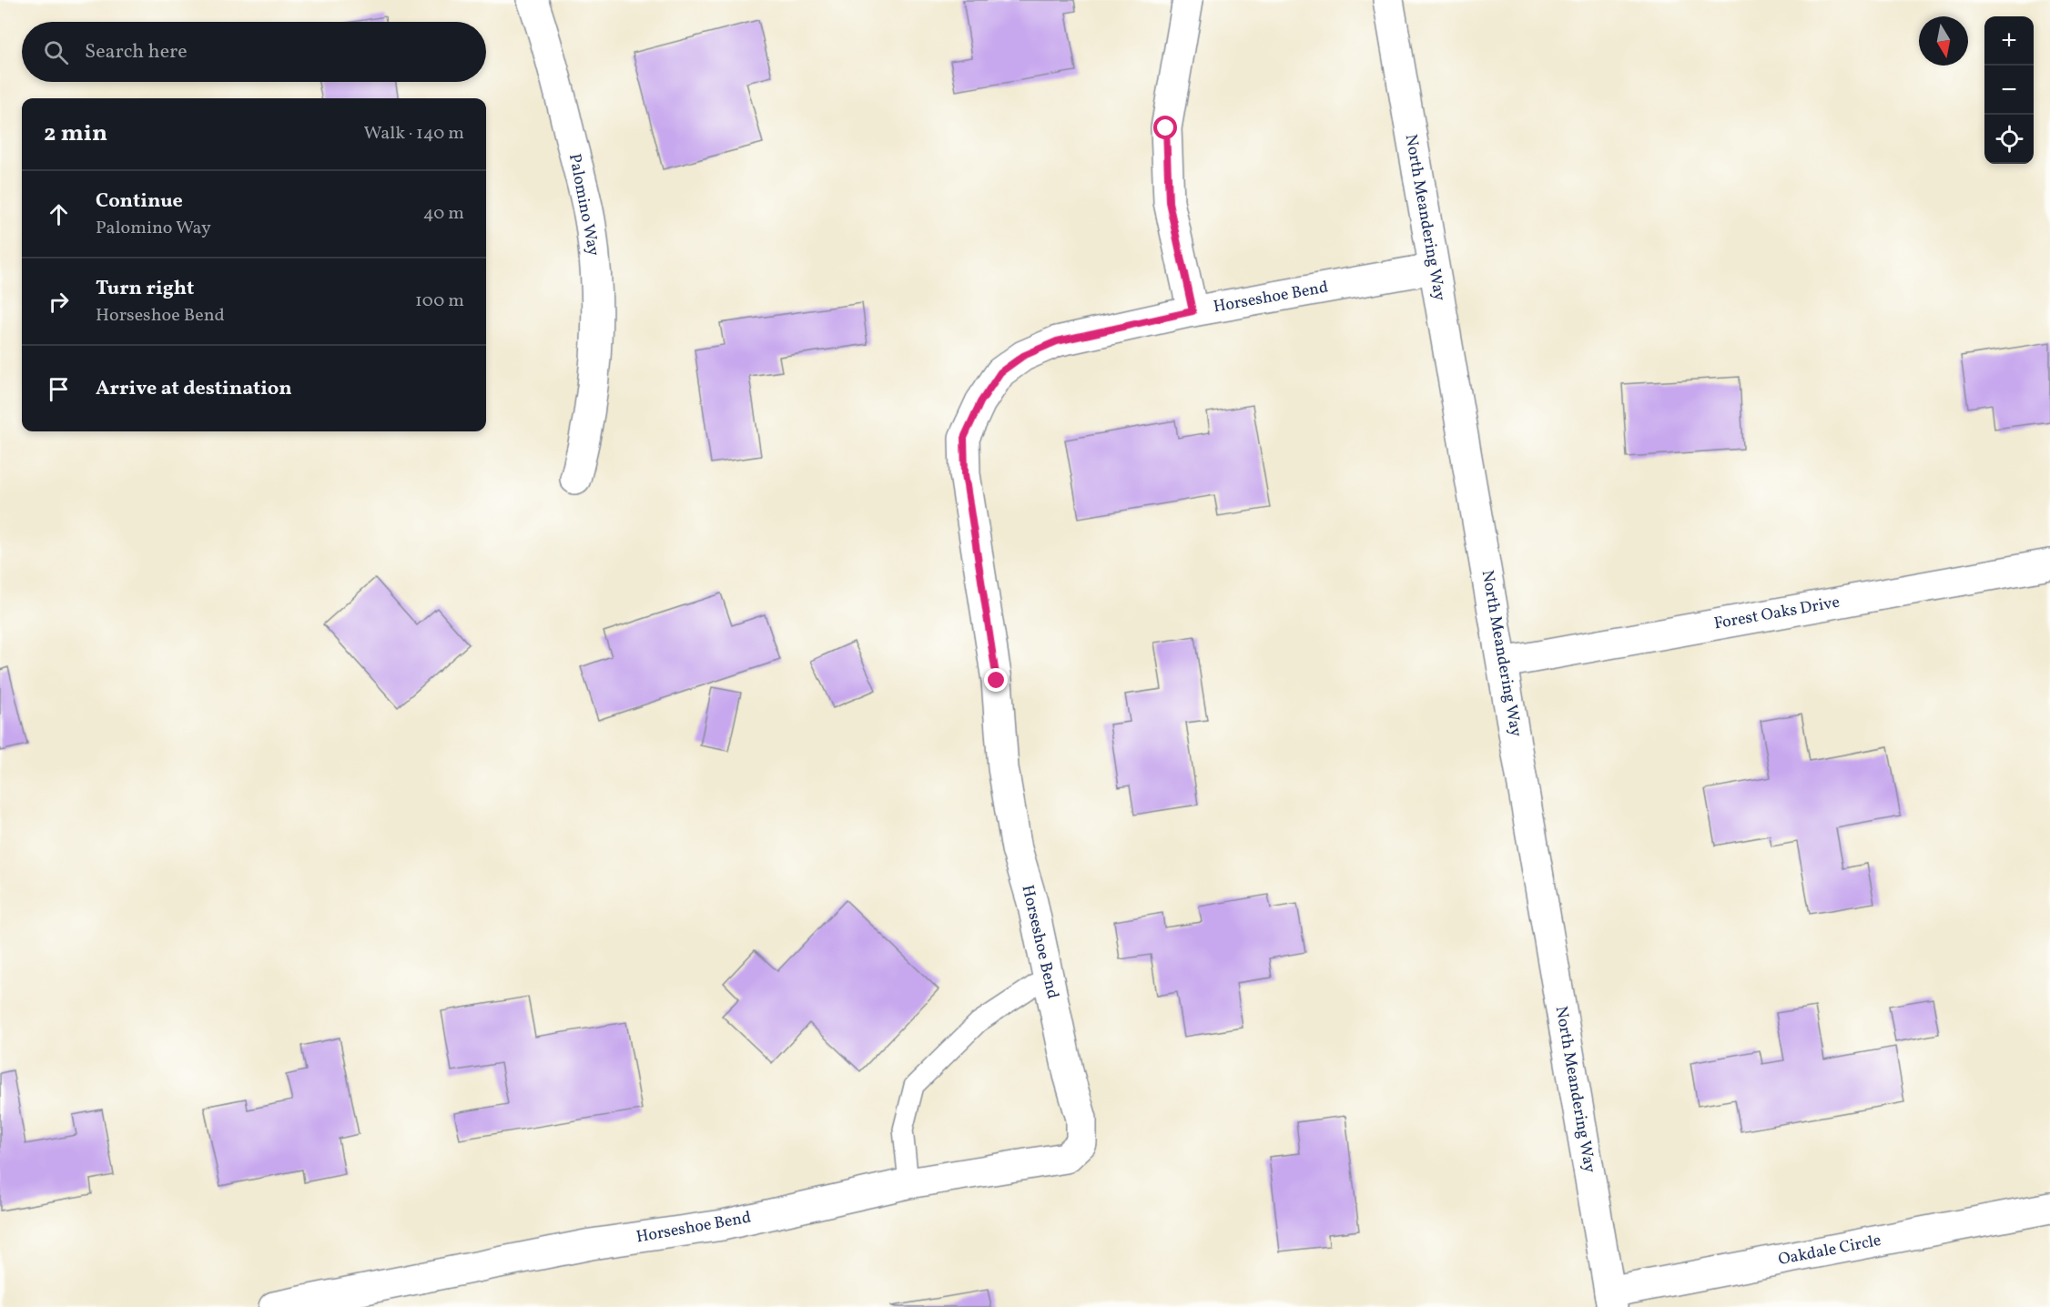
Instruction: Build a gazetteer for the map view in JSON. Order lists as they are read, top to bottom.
{
  "streets": {
    "street": [
      "Palomino Way",
      "North Meandering Way",
      "Horseshoe Bend",
      "Forest Oaks Drive",
      "Oakdale Circle"
    ]
  },
  "crossings": [
    ["North Meandering Way", "Horseshoe Bend"],
    ["North Meandering Way", "Forest Oaks Drive"],
    ["North Meandering Way", "Oakdale Circle"]
  ],
  "north": "bottom",
  "page": {
    "map_buttons": ["+", "−"],
    "search": "Search here",
    "heading": ["2 min", "Walk · 140 m"],
    "list": [
      ["Continue", "Palomino Way", "40 m"],
      ["Turn right", "Horseshoe Bend", "100 m"],
      "Arrive at destination"
    ]
  }
}
